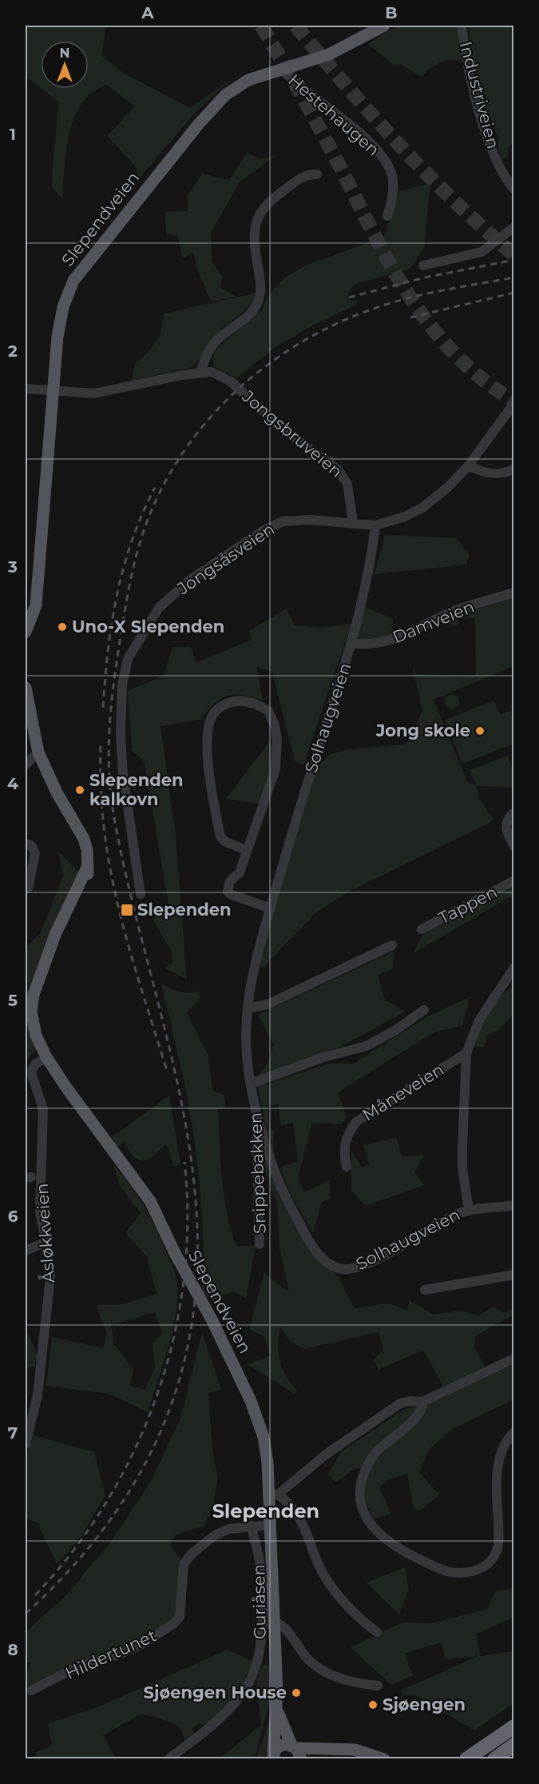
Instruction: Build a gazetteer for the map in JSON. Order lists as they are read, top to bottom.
{
  "streets": {
    "main road": ["Slependveien"],
    "street": [
      "Industriveien",
      "Hestehaugen",
      "Jongsbruveien",
      "Jongsåsveien",
      "Damveien",
      "Solhaugveien",
      "Tappen",
      "Måneveien",
      "Snippebakken",
      "Åsløkkveien",
      "Guriåsen",
      "Hildertunet"
    ]
  },
  "crossings": [
    ["Hestehaugen", "Slependveien"],
    ["Slependveien", "Jongsbruveien"],
    ["Slependveien", "Åsløkkveien"],
    ["Slependveien", "Hildertunet"],
    ["Jongsbruveien", "Jongsåsveien"],
    ["Jongsåsveien", "Solhaugveien"],
    ["Damveien", "Solhaugveien"],
    ["Solhaugveien", "Måneveien"],
    ["Solhaugveien", "Snippebakken"],
    ["Guriåsen", "Hildertunet"]
  ],
  "districts": ["Slependen"],
  "places": {
    "other": [
      "Uno-X Slependen",
      "Jong skole",
      "Slependen kalkovn",
      "Sjøengen House",
      "Sjøengen"
    ],
    "transit": ["Slependen"]
  },
  "north": "top",
  "grid": {
    "columns": ["A", "B"],
    "rows": [
      "1",
      "2",
      "3",
      "4",
      "5",
      "6",
      "7",
      "8"
    ]
  }
}
